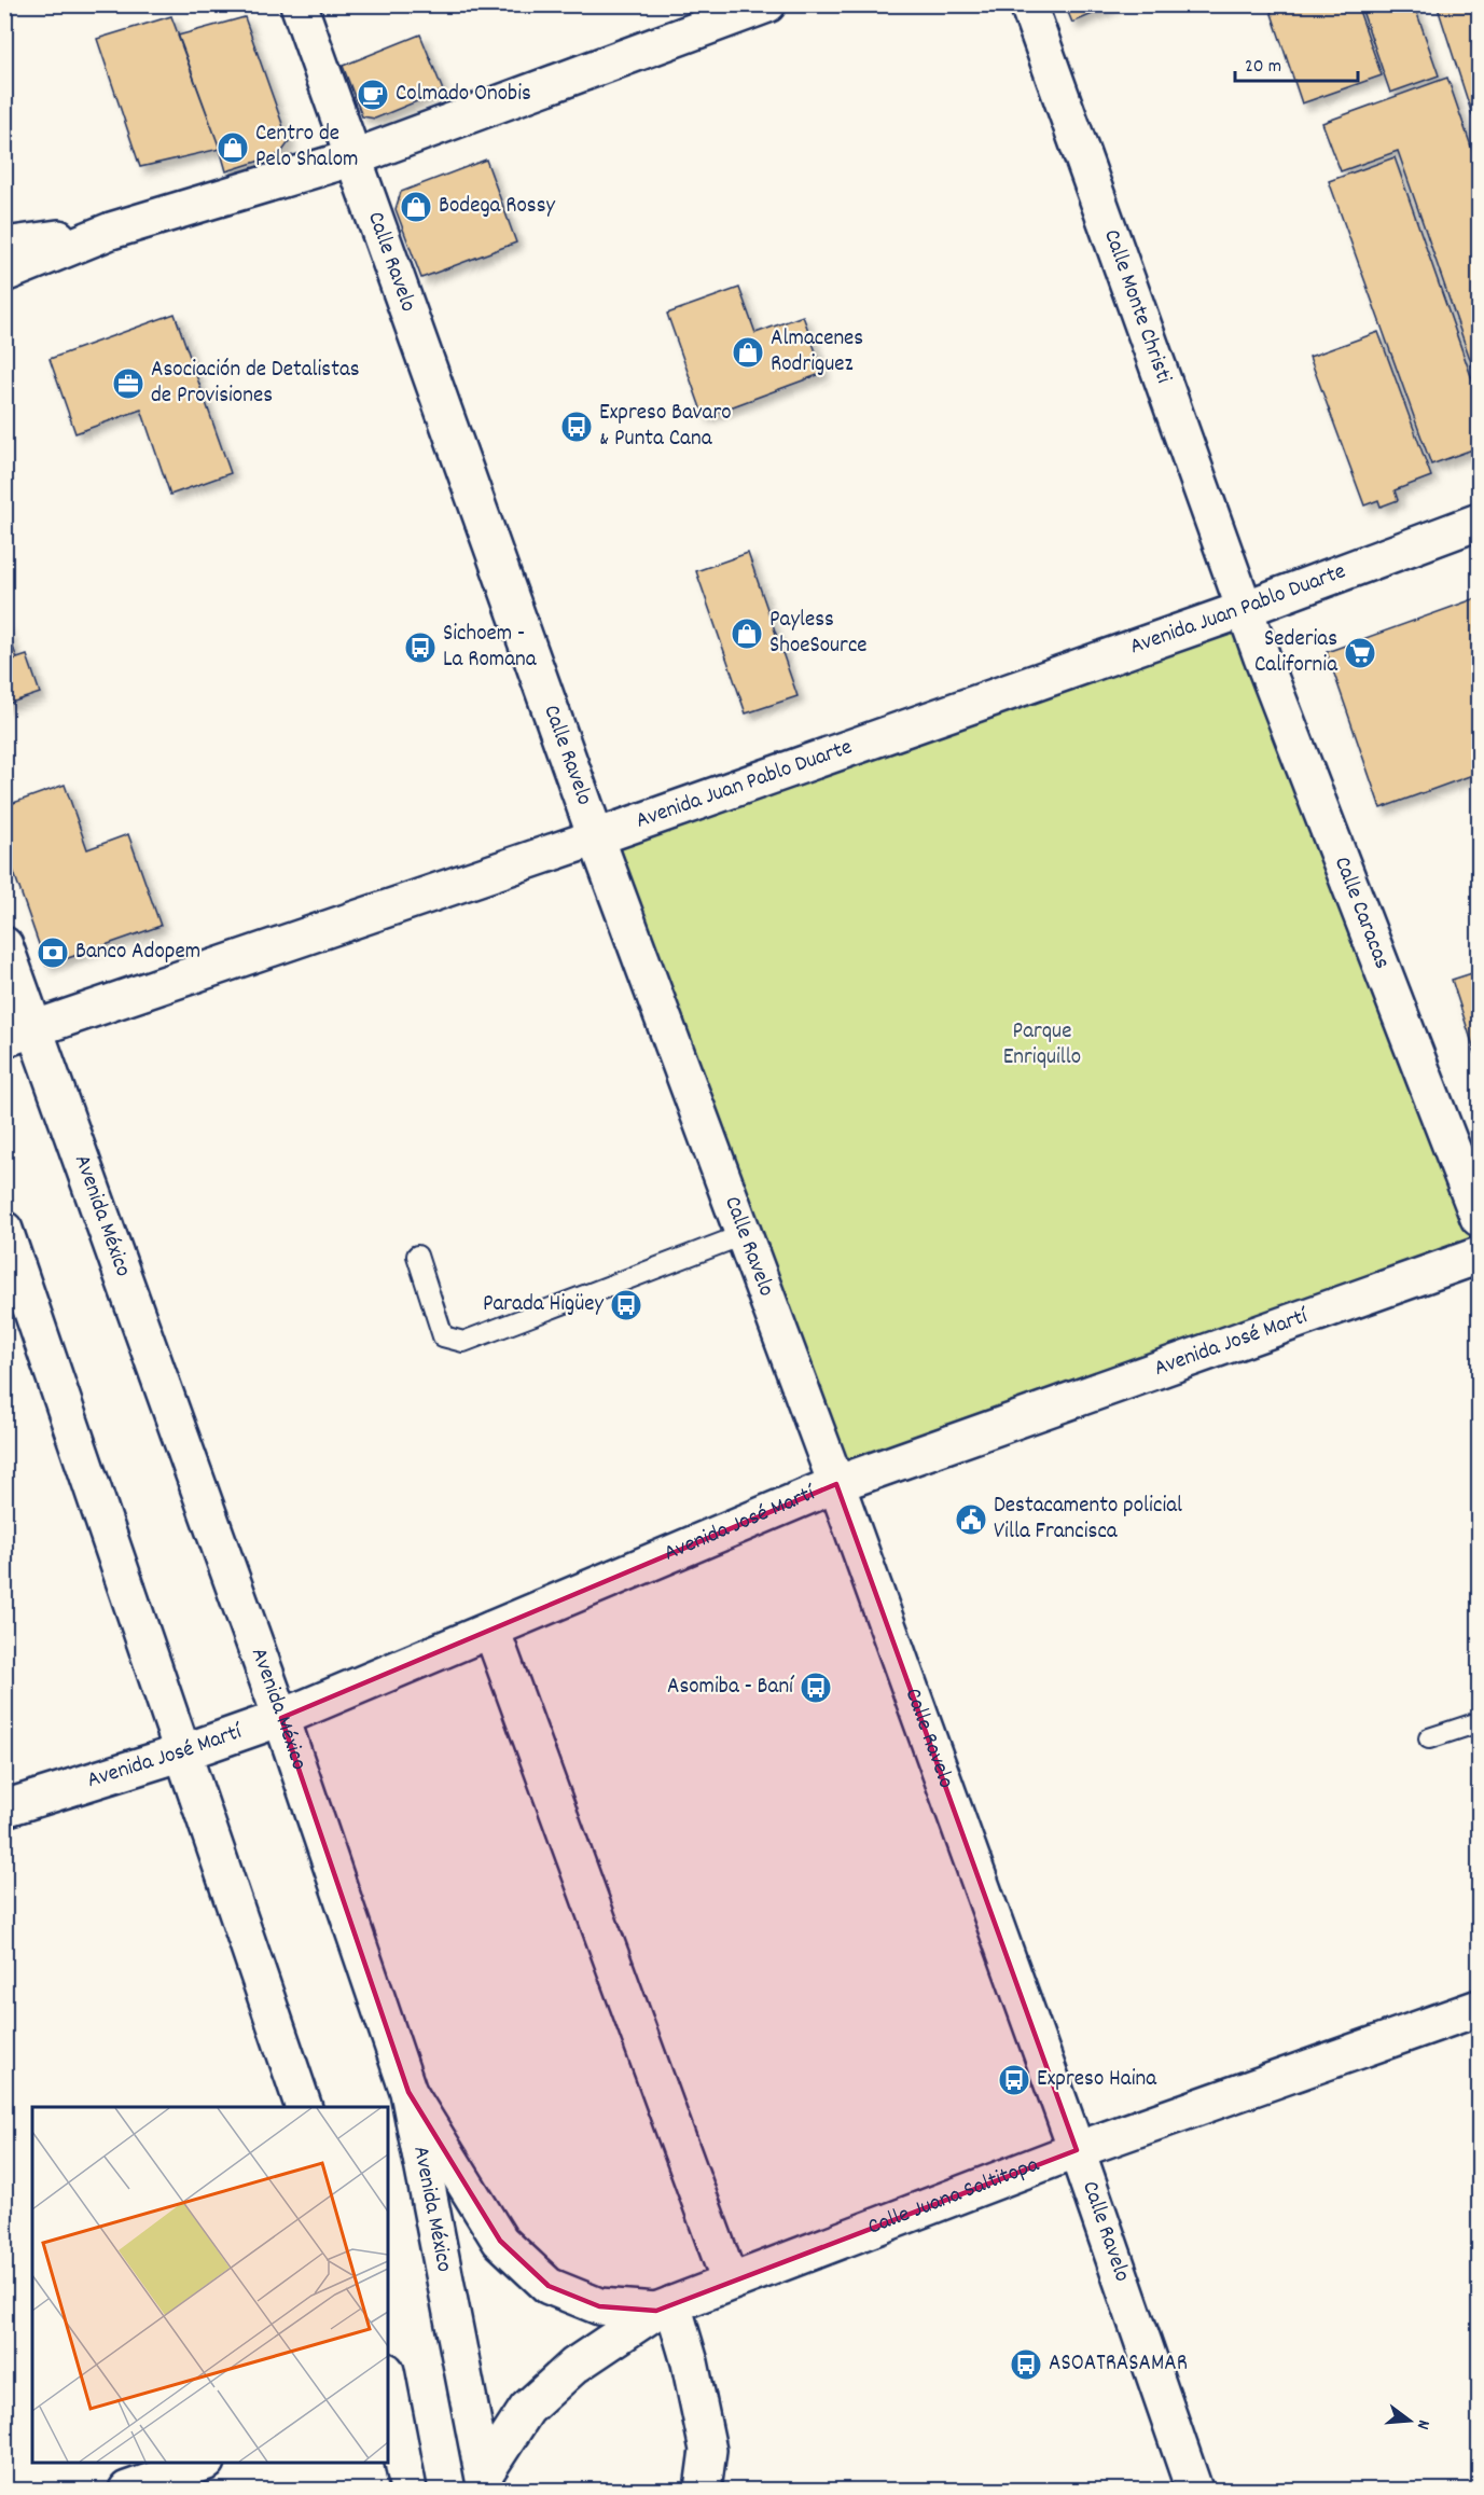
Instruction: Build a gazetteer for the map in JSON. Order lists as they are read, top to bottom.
{
  "streets": {
    "street": [
      "Calle Ravelo",
      "Calle Monte Christi",
      "Avenida Juan Pablo Duarte",
      "Calle Caracas",
      "Avenida México",
      "Avenida José Martí",
      "Calle Juana Saltitopa"
    ]
  },
  "crossings": [
    ["Calle Ravelo", "Avenida Juan Pablo Duarte"],
    ["Calle Ravelo", "Avenida José Martí"],
    ["Calle Ravelo", "Calle Juana Saltitopa"],
    ["Calle Monte Christi", "Avenida Juan Pablo Duarte"],
    ["Calle Monte Christi", "Calle Caracas"],
    ["Avenida Juan Pablo Duarte", "Calle Caracas"],
    ["Avenida Juan Pablo Duarte", "Avenida México"],
    ["Avenida México", "Avenida José Martí"],
    ["Avenida México", "Calle Juana Saltitopa"]
  ],
  "parks": ["Parque Enriquillo"],
  "places": {
    "cafe": ["Colmado Onobis"],
    "shop": [
      "Centro de Pelo Shalom",
      "Bodega Rossy",
      "Almacenes Rodriguez",
      "Payless ShoeSource"
    ],
    "office": ["Asociación de Detalistas de Provisiones"],
    "bus stop": [
      "Expreso Bavaro & Punta Cana",
      "Sichoem - La Romana",
      "Parada Higüey",
      "Asomiba - Baní",
      "Expreso Haina",
      "ASOATRASAMAR"
    ],
    "supermarket": ["Sederias California"],
    "bank": ["Banco Adopem"],
    "public building": ["Destacamento policial Villa Francisca"]
  },
  "scale_bar": "20 m",
  "north": "right"
}
